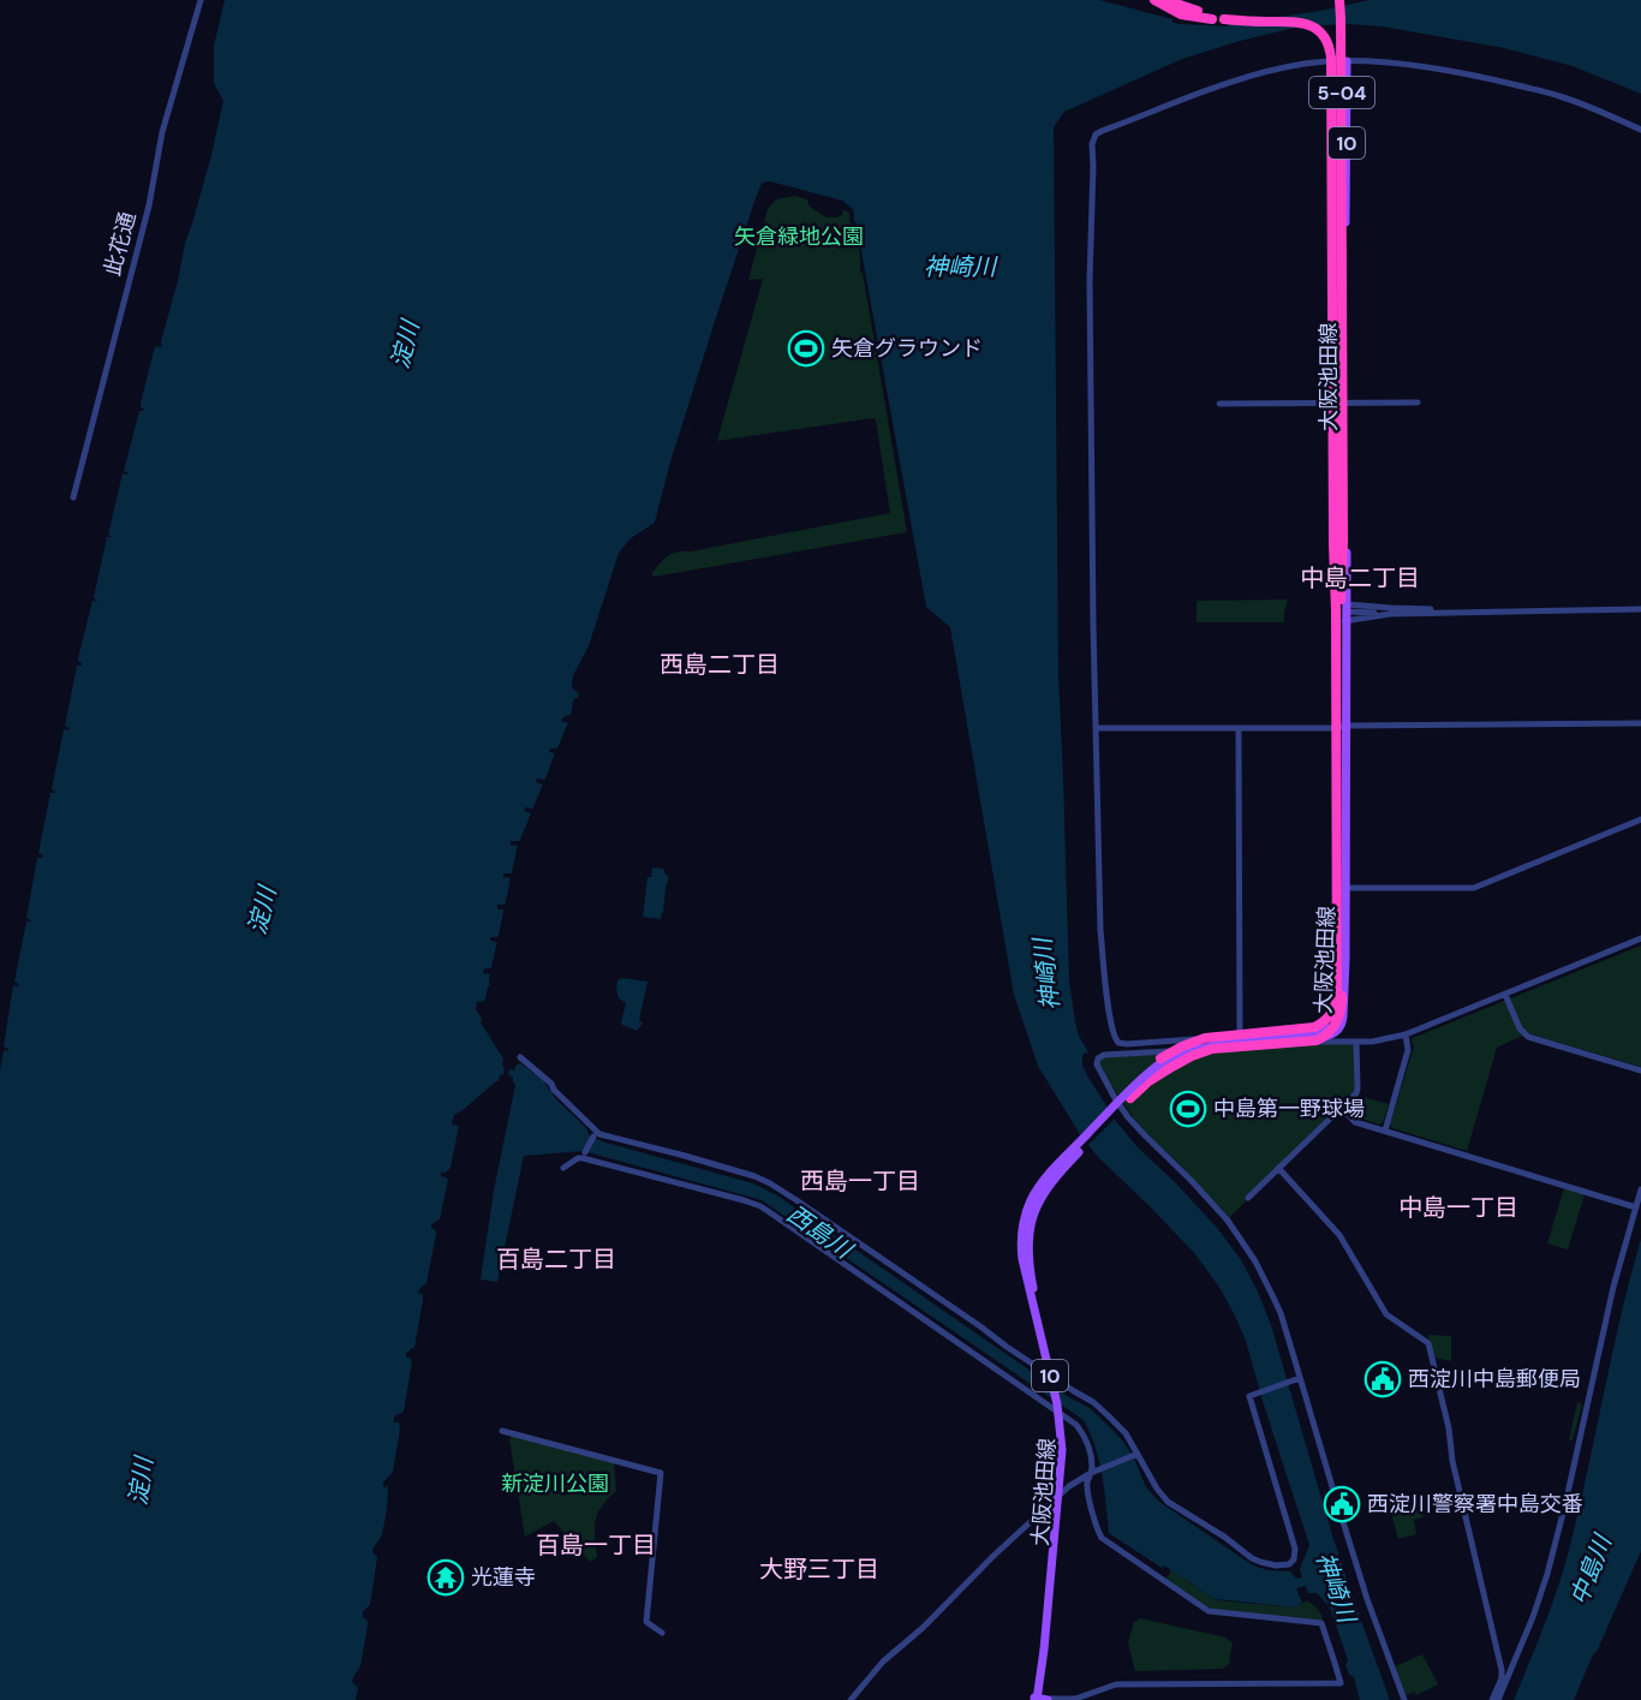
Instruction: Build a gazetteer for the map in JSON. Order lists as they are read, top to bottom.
{
  "streets": {
    "highway": ["5-04"],
    "main road": ["10", "大阪池田線"],
    "street": ["此花通"]
  },
  "districts": [
    "中島二丁目",
    "西島二丁目",
    "西島一丁目",
    "中島一丁目",
    "百島二丁目",
    "百島一丁目",
    "大野三丁目"
  ],
  "water": [
    "神崎川",
    "淀川",
    "西島川",
    "中島川"
  ],
  "parks": ["矢倉緑地公園", "新淀川公園"],
  "places": {
    "sports": ["矢倉グラウンド", "中島第一野球場"],
    "public building": ["西淀川中島郵便局", "西淀川警察署中島交番"],
    "temple": ["光蓮寺"]
  }
}
